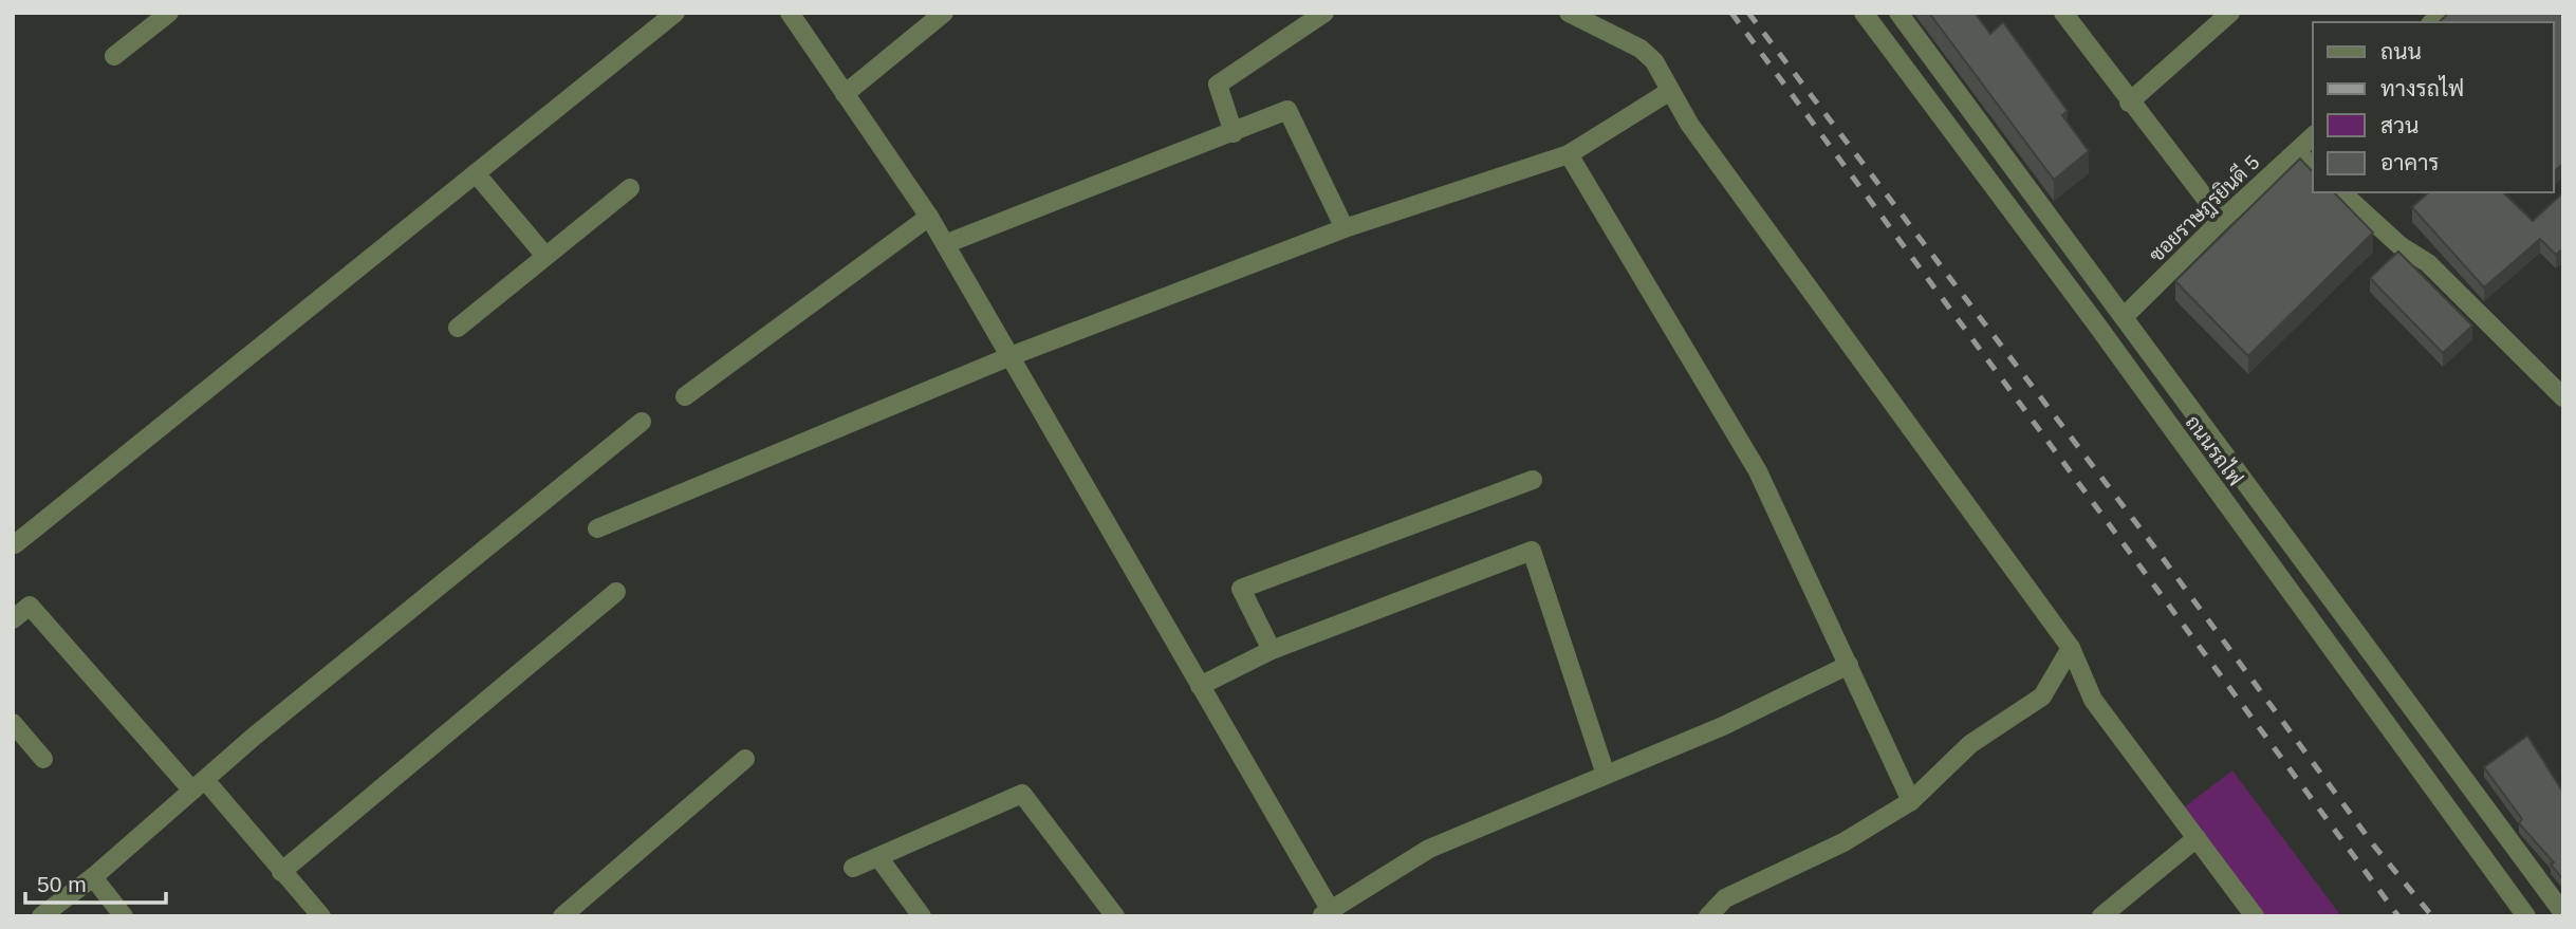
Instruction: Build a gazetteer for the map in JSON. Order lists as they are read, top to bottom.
{
  "streets": {
    "street": ["ซอยราษฎรยินดี 5", "ถนนรถไฟ"]
  },
  "crossings": [
    ["ซอยราษฎรยินดี 5", "ถนนรถไฟ"]
  ],
  "legend": [
    "ถนน",
    "ทางรถไฟ",
    "สวน",
    "อาคาร"
  ],
  "scale_bar": "50 m"
}
